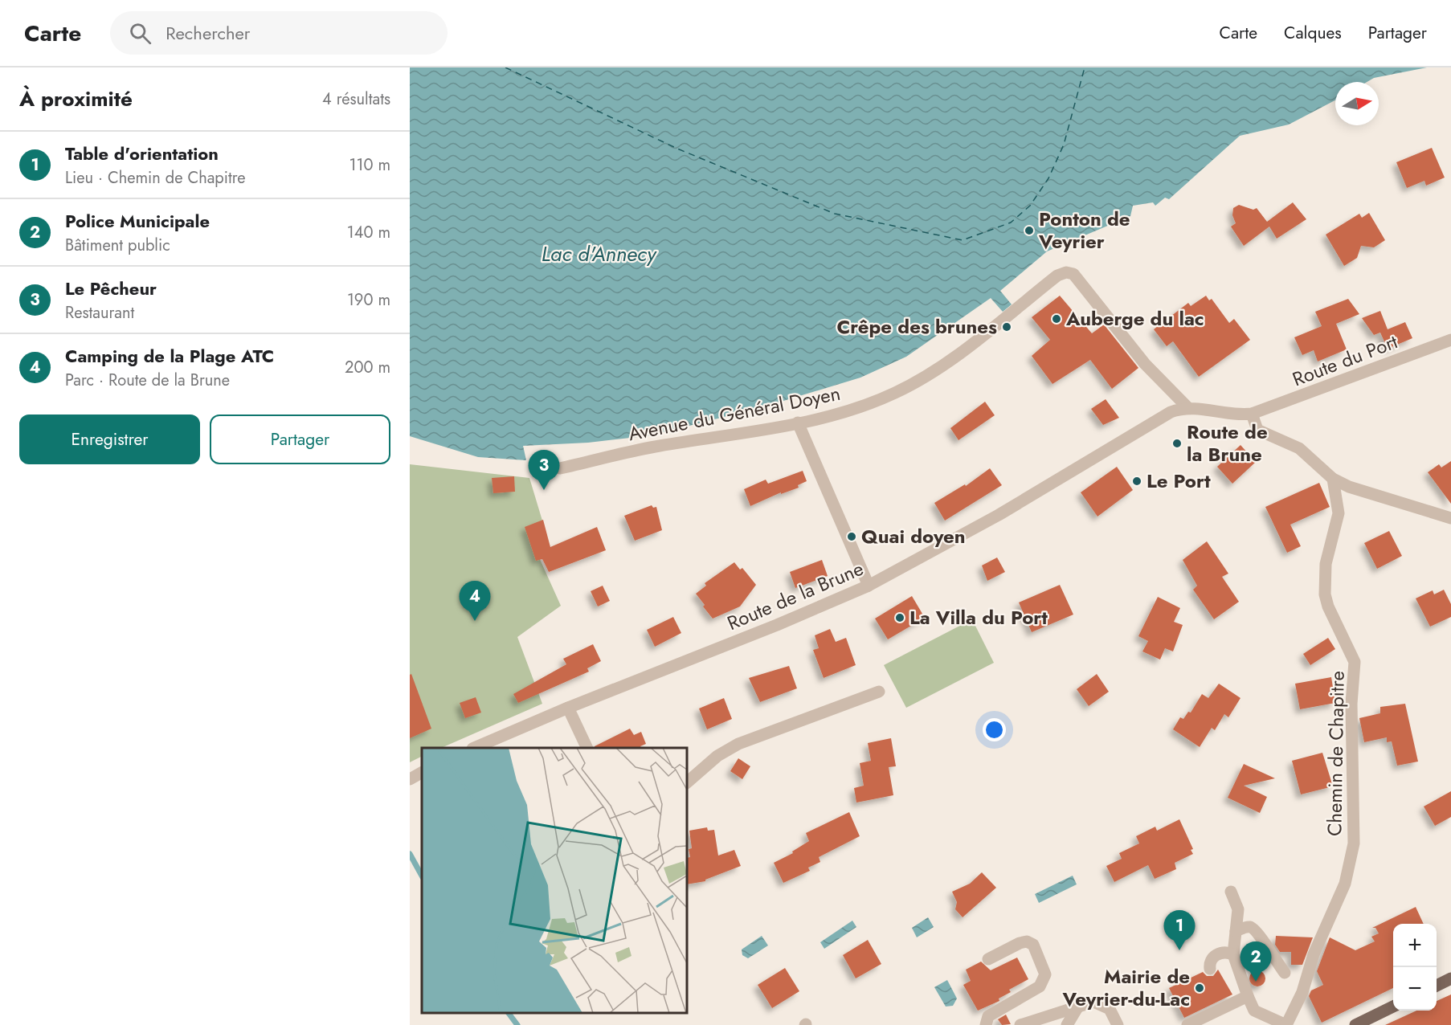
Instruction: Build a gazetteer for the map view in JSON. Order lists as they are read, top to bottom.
{
  "streets": {
    "street": [
      "Route du Port",
      "Avenue du Général Doyen",
      "Route de la Brune",
      "Chemin de Chapitre"
    ]
  },
  "crossings": [
    ["Route du Port", "Route de la Brune"],
    ["Avenue du Général Doyen", "Route de la Brune"]
  ],
  "water": ["Lac d'Annecy"],
  "places": [
    "Ponton de Veyrier",
    "Auberge du lac",
    "Crêpe des brunes",
    "Route de la Brune",
    "Le Port",
    "Quai doyen",
    "La Villa du Port",
    "Mairie de Veyrier-du-Lac"
  ],
  "north": "right",
  "page": {
    "header": "Carte",
    "search": "Rechercher",
    "nav": ["Carte", "Calques", "Partager"],
    "heading": ["À proximité", "4 résultats"],
    "list": [
      {
        "mark": "1",
        "name": "Table d'orientation",
        "note": "Lieu · Chemin de Chapitre",
        "value": "110 m"
      },
      {
        "mark": "2",
        "name": "Police Municipale",
        "note": "Bâtiment public",
        "value": "140 m"
      },
      {
        "mark": "3",
        "name": "Le Pêcheur",
        "note": "Restaurant",
        "value": "190 m"
      },
      {
        "mark": "4",
        "name": "Camping de la Plage ATC",
        "note": "Parc · Route de la Brune",
        "value": "200 m"
      }
    ],
    "buttons": ["Enregistrer", "Partager"],
    "pins": [
      "3",
      "4",
      "1",
      "2"
    ],
    "map_buttons": ["+", "−"]
  }
}
